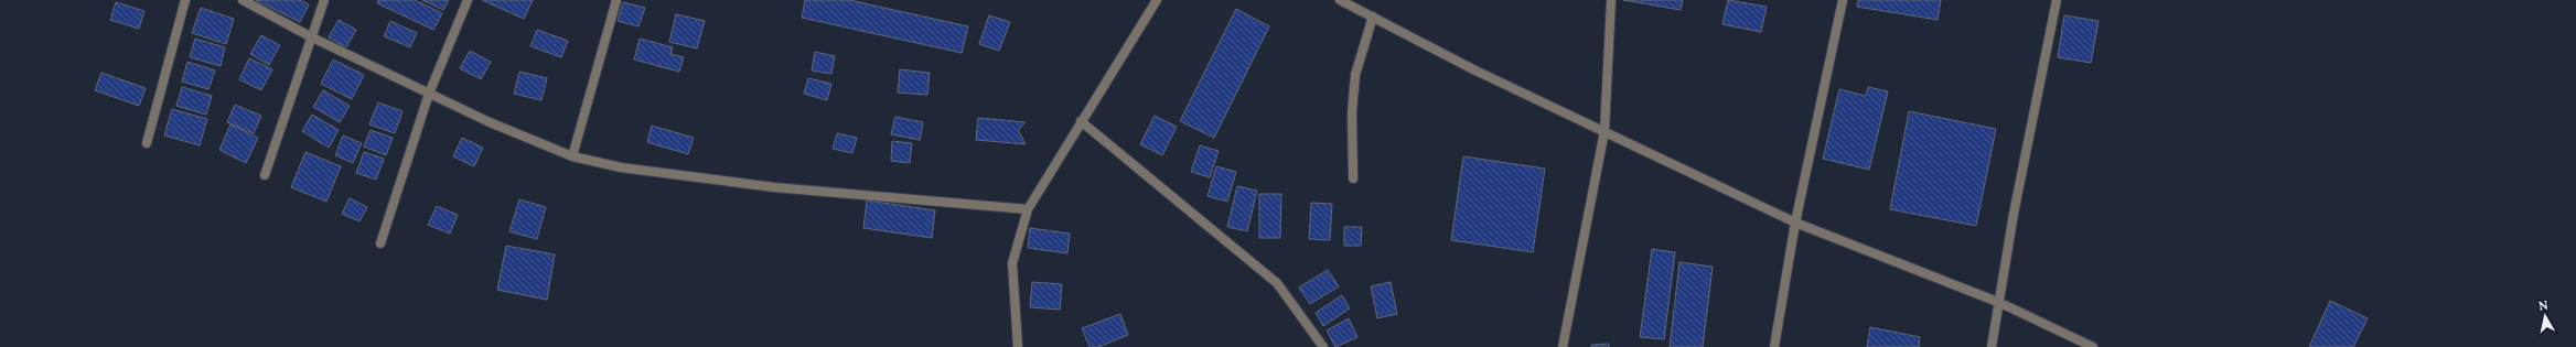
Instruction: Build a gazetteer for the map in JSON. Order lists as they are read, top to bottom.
{
  "north": "top"
}
